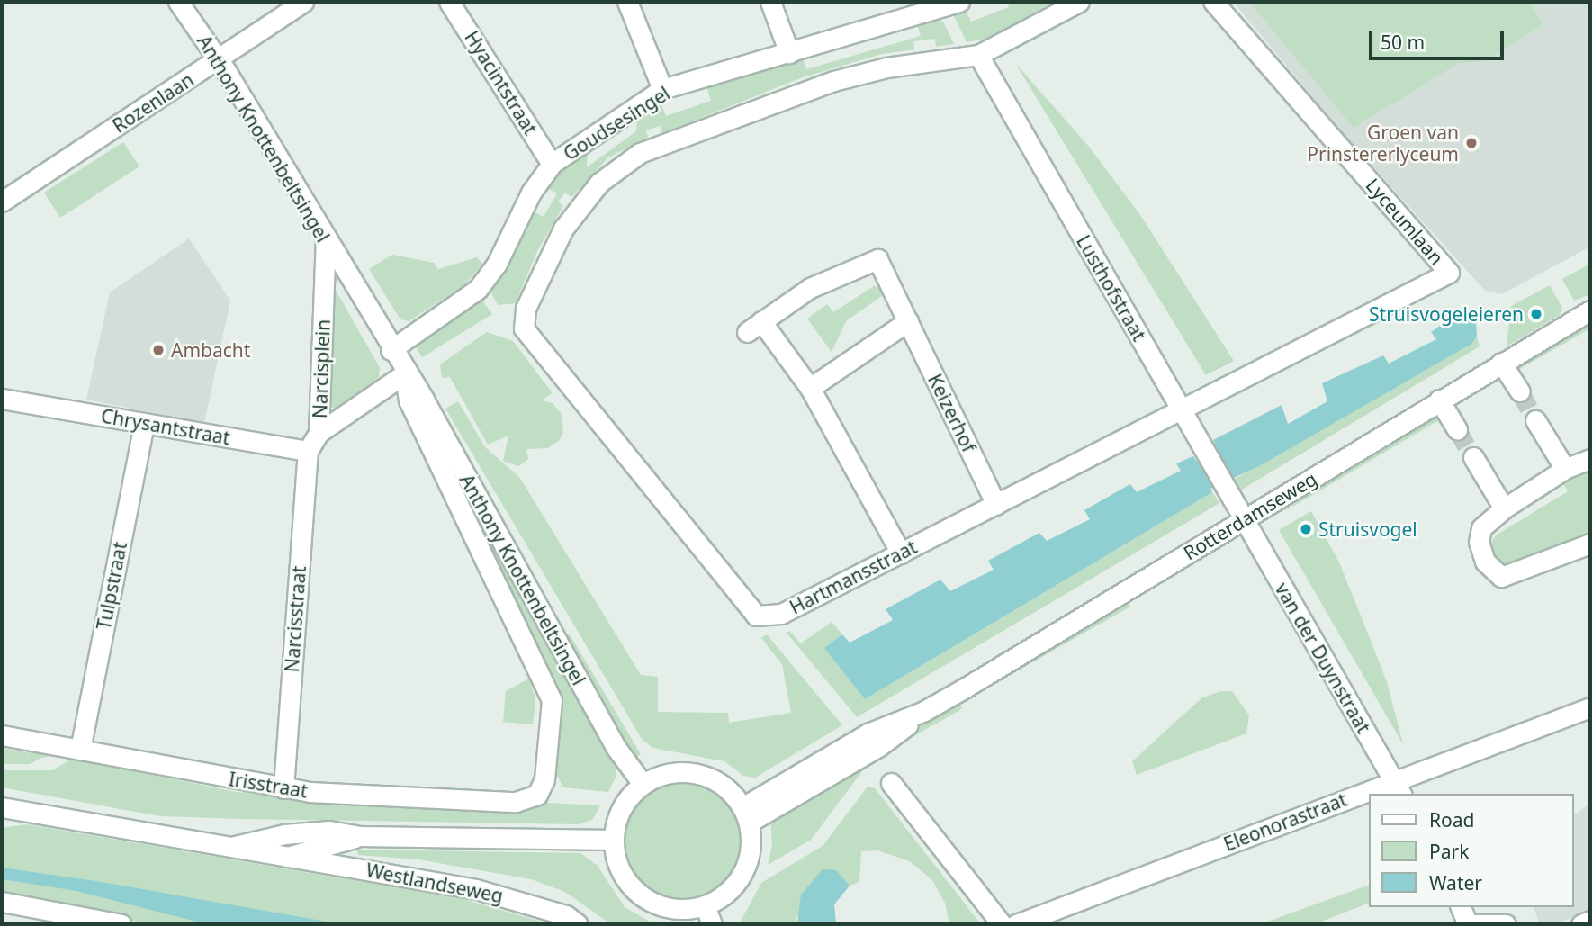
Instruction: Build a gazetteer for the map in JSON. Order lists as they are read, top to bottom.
{
  "streets": {
    "street": [
      "Hyacintstraat",
      "Rozenlaan",
      "Goudsesingel",
      "Anthony Knottenbeltsingel",
      "Lyceumlaan",
      "Lusthofstraat",
      "Narcisplein",
      "Keizerhof",
      "Chrysantstraat",
      "Rotterdamseweg",
      "Hartmansstraat",
      "Tulpstraat",
      "Narcisstraat",
      "van der Duynstraat",
      "Irisstraat",
      "Eleonorastraat",
      "Westlandseweg"
    ]
  },
  "crossings": [
    ["Hyacintstraat", "Goudsesingel"],
    ["Rozenlaan", "Anthony Knottenbeltsingel"],
    ["Goudsesingel", "Anthony Knottenbeltsingel"],
    ["Goudsesingel", "Lusthofstraat"],
    ["Goudsesingel", "Hartmansstraat"],
    ["Anthony Knottenbeltsingel", "Narcisplein"],
    ["Anthony Knottenbeltsingel", "Rotterdamseweg"],
    ["Anthony Knottenbeltsingel", "Irisstraat"],
    ["Anthony Knottenbeltsingel", "Westlandseweg"],
    ["Lyceumlaan", "Lusthofstraat"],
    ["Lyceumlaan", "Hartmansstraat"],
    ["Lusthofstraat", "Rotterdamseweg"],
    ["Lusthofstraat", "Hartmansstraat"],
    ["Lusthofstraat", "van der Duynstraat"],
    ["Keizerhof", "Hartmansstraat"],
    ["Chrysantstraat", "Tulpstraat"],
    ["Chrysantstraat", "Narcisstraat"],
    ["Rotterdamseweg", "van der Duynstraat"],
    ["Rotterdamseweg", "Westlandseweg"],
    ["Tulpstraat", "Irisstraat"],
    ["Narcisstraat", "Irisstraat"],
    ["van der Duynstraat", "Eleonorastraat"]
  ],
  "places": [
    "Groen van Prinstererlyceum",
    "Struisvogeleieren",
    "Ambacht",
    "Struisvogel"
  ],
  "legend": ["Road", "Park", "Water"],
  "scale_bar": "50 m"
}
